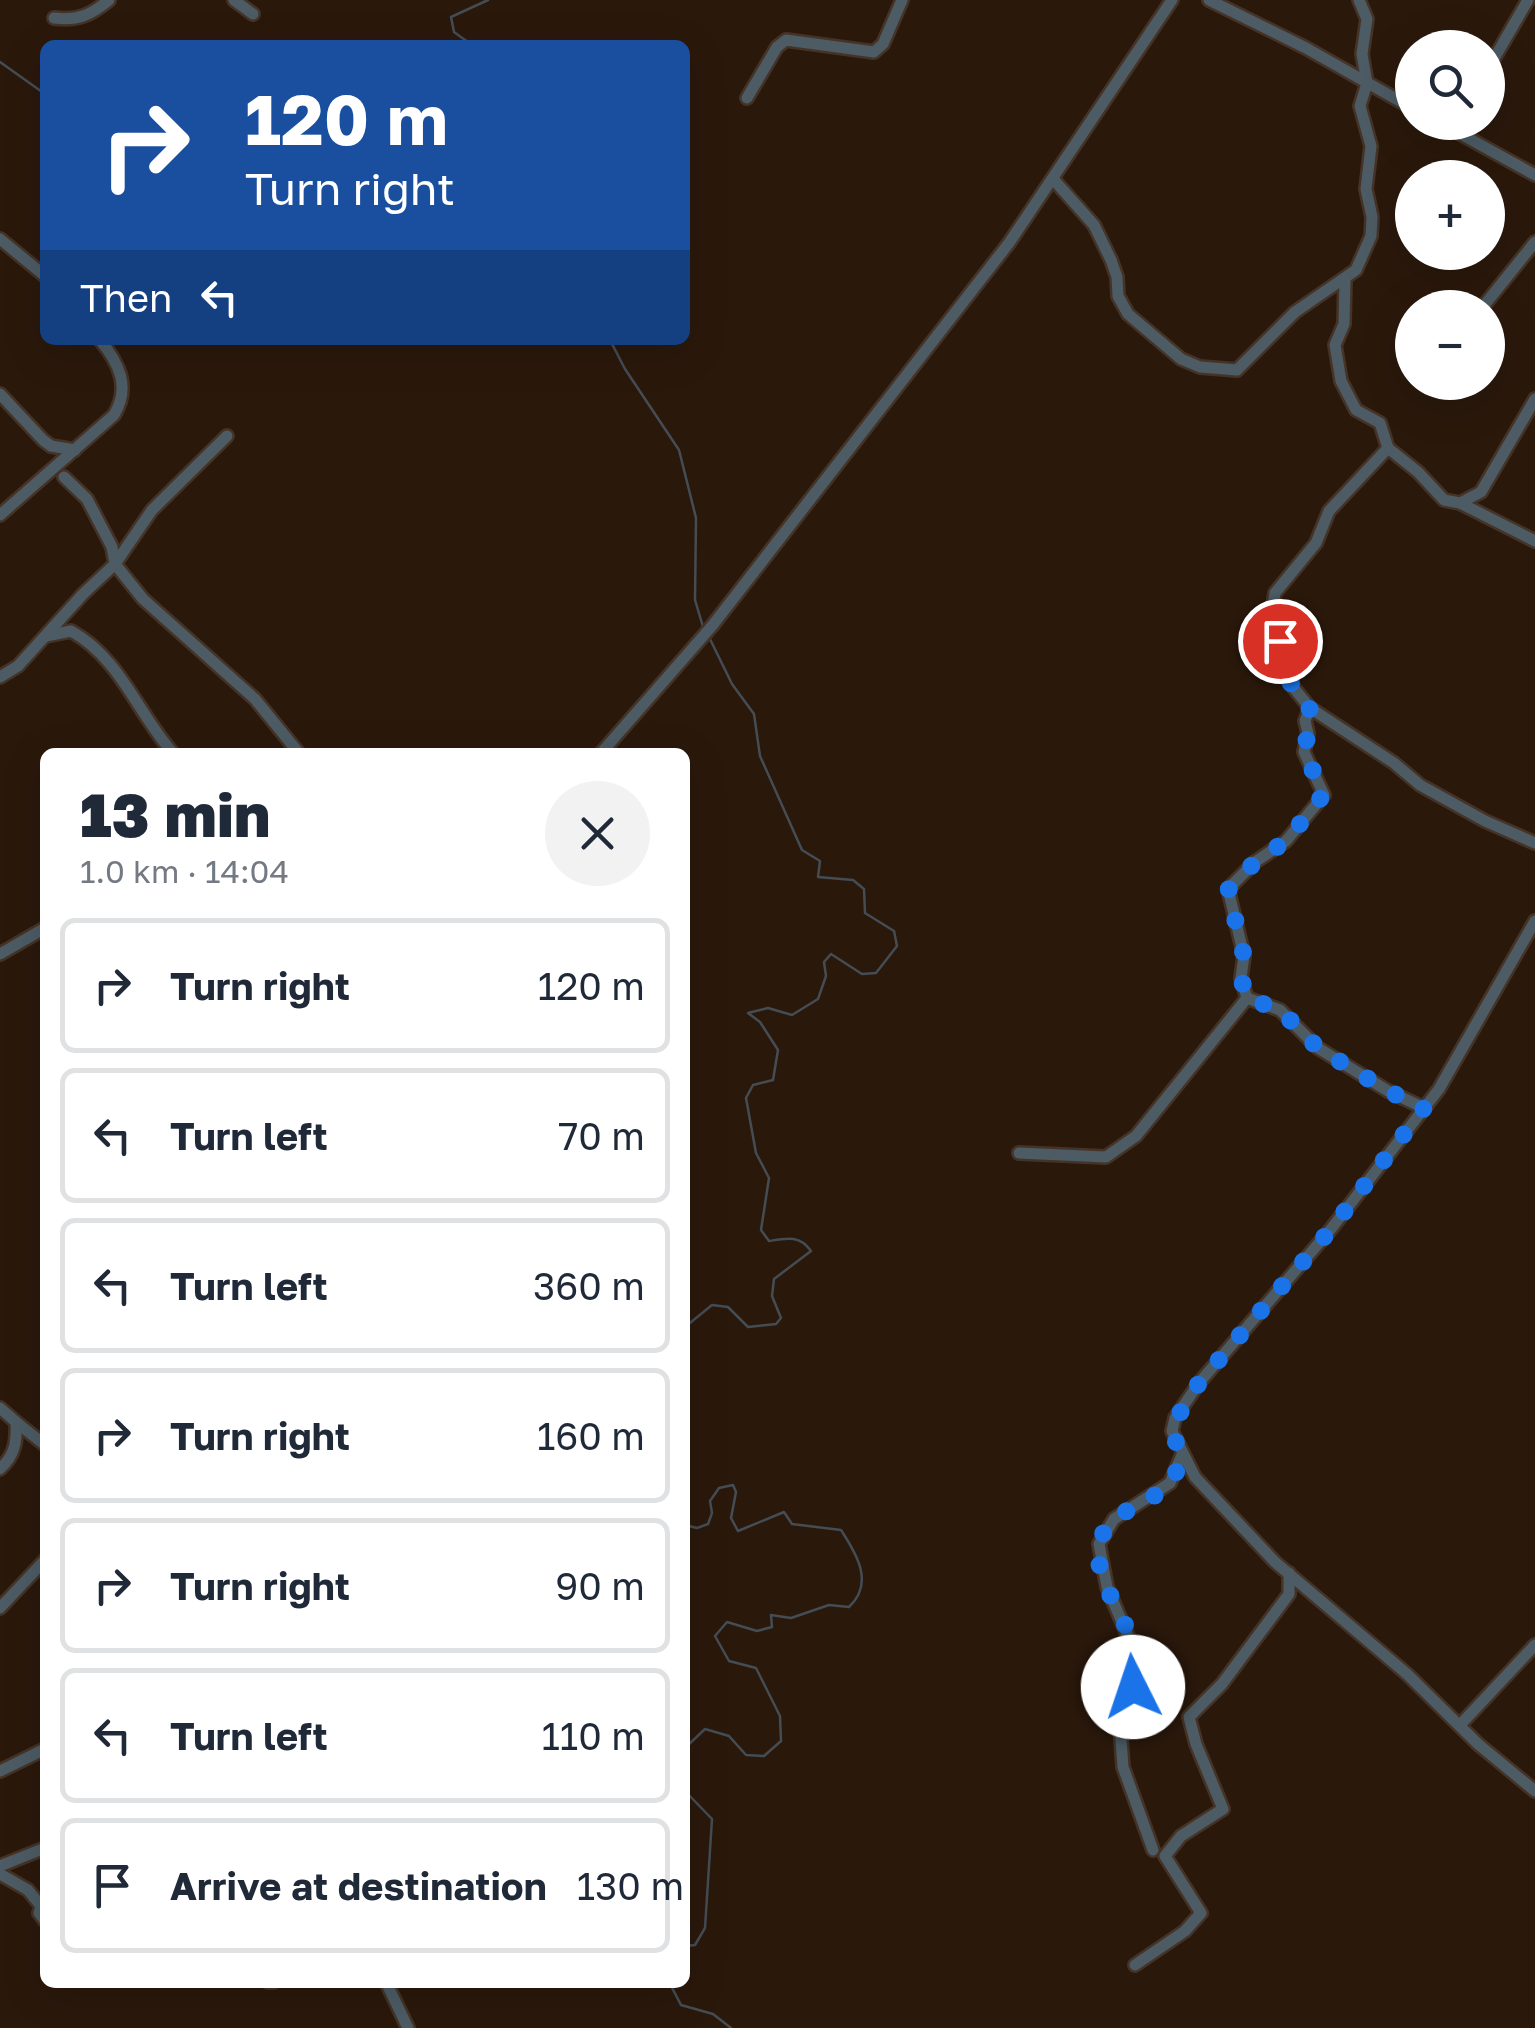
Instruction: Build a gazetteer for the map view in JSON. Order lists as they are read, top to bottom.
{
  "page": {
    "map_buttons": ["+", "−"],
    "turn": ["120 m", "Turn right"],
    "then": "Then",
    "heading": ["13 min", "1.0 km · 14:04"],
    "list": [
      {
        "name": "Turn right",
        "value": "120 m"
      },
      {
        "name": "Turn left",
        "value": "70 m"
      },
      {
        "name": "Turn left",
        "value": "360 m"
      },
      {
        "name": "Turn right",
        "value": "160 m"
      },
      {
        "name": "Turn right",
        "value": "90 m"
      },
      {
        "name": "Turn left",
        "value": "110 m"
      },
      {
        "name": "Arrive at destination",
        "value": "130 m"
      }
    ]
  }
}
